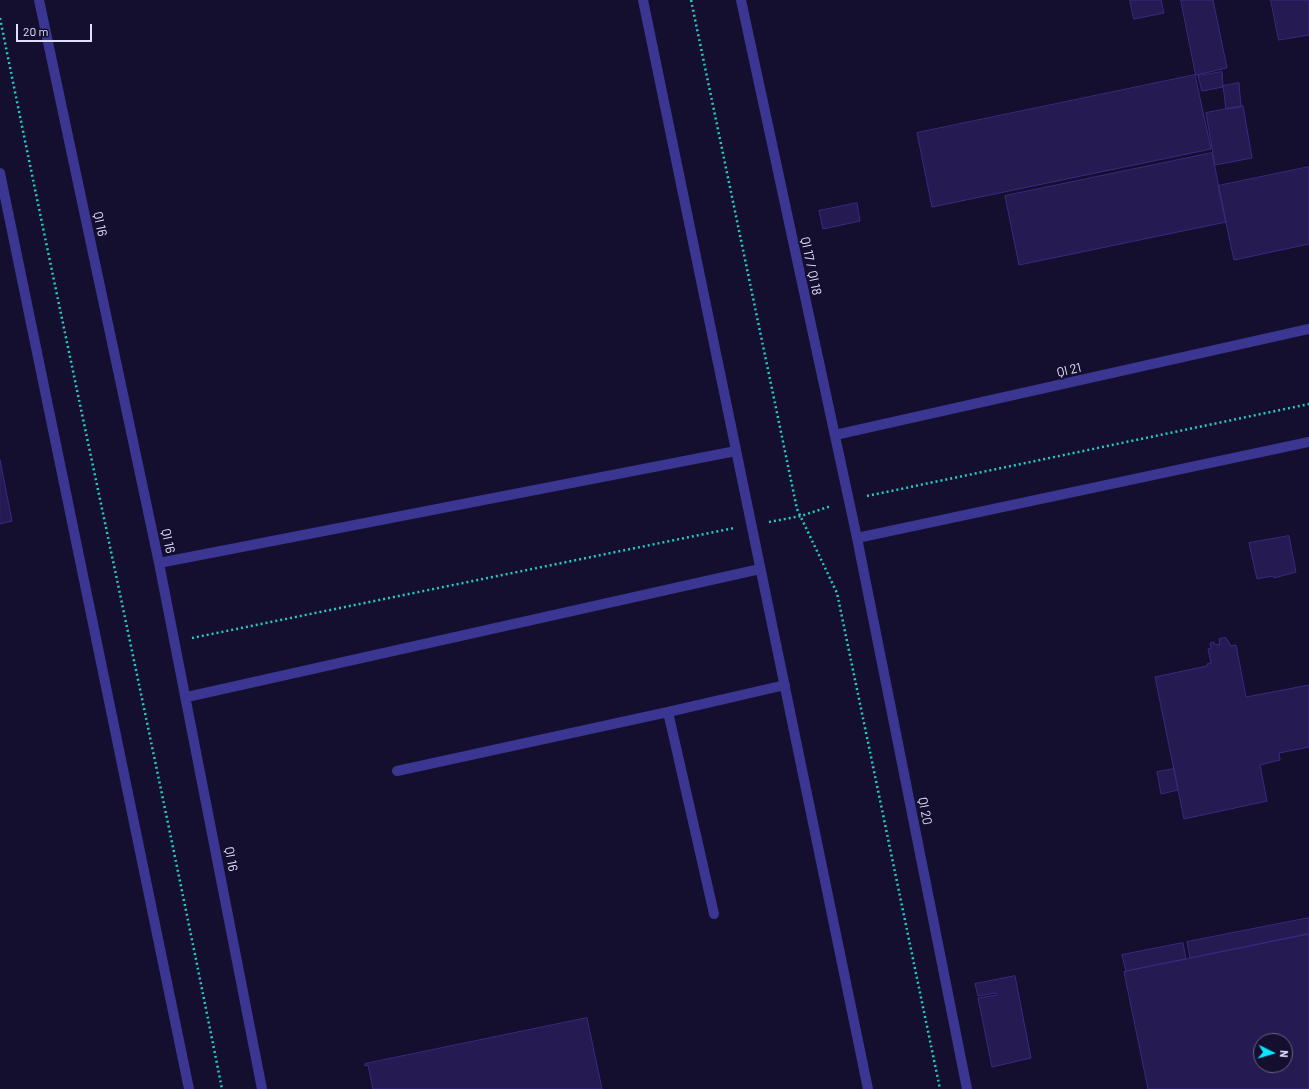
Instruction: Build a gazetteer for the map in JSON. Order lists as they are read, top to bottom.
{
  "streets": {
    "street": [
      "QI 16",
      "QI 17 / QI 18",
      "QI 21",
      "QI 20"
    ]
  },
  "crossings": [
    ["QI 17 / QI 18", "QI 21"],
    ["QI 17 / QI 18", "QI 20"]
  ],
  "scale_bar": "20 m",
  "north": "right"
}
